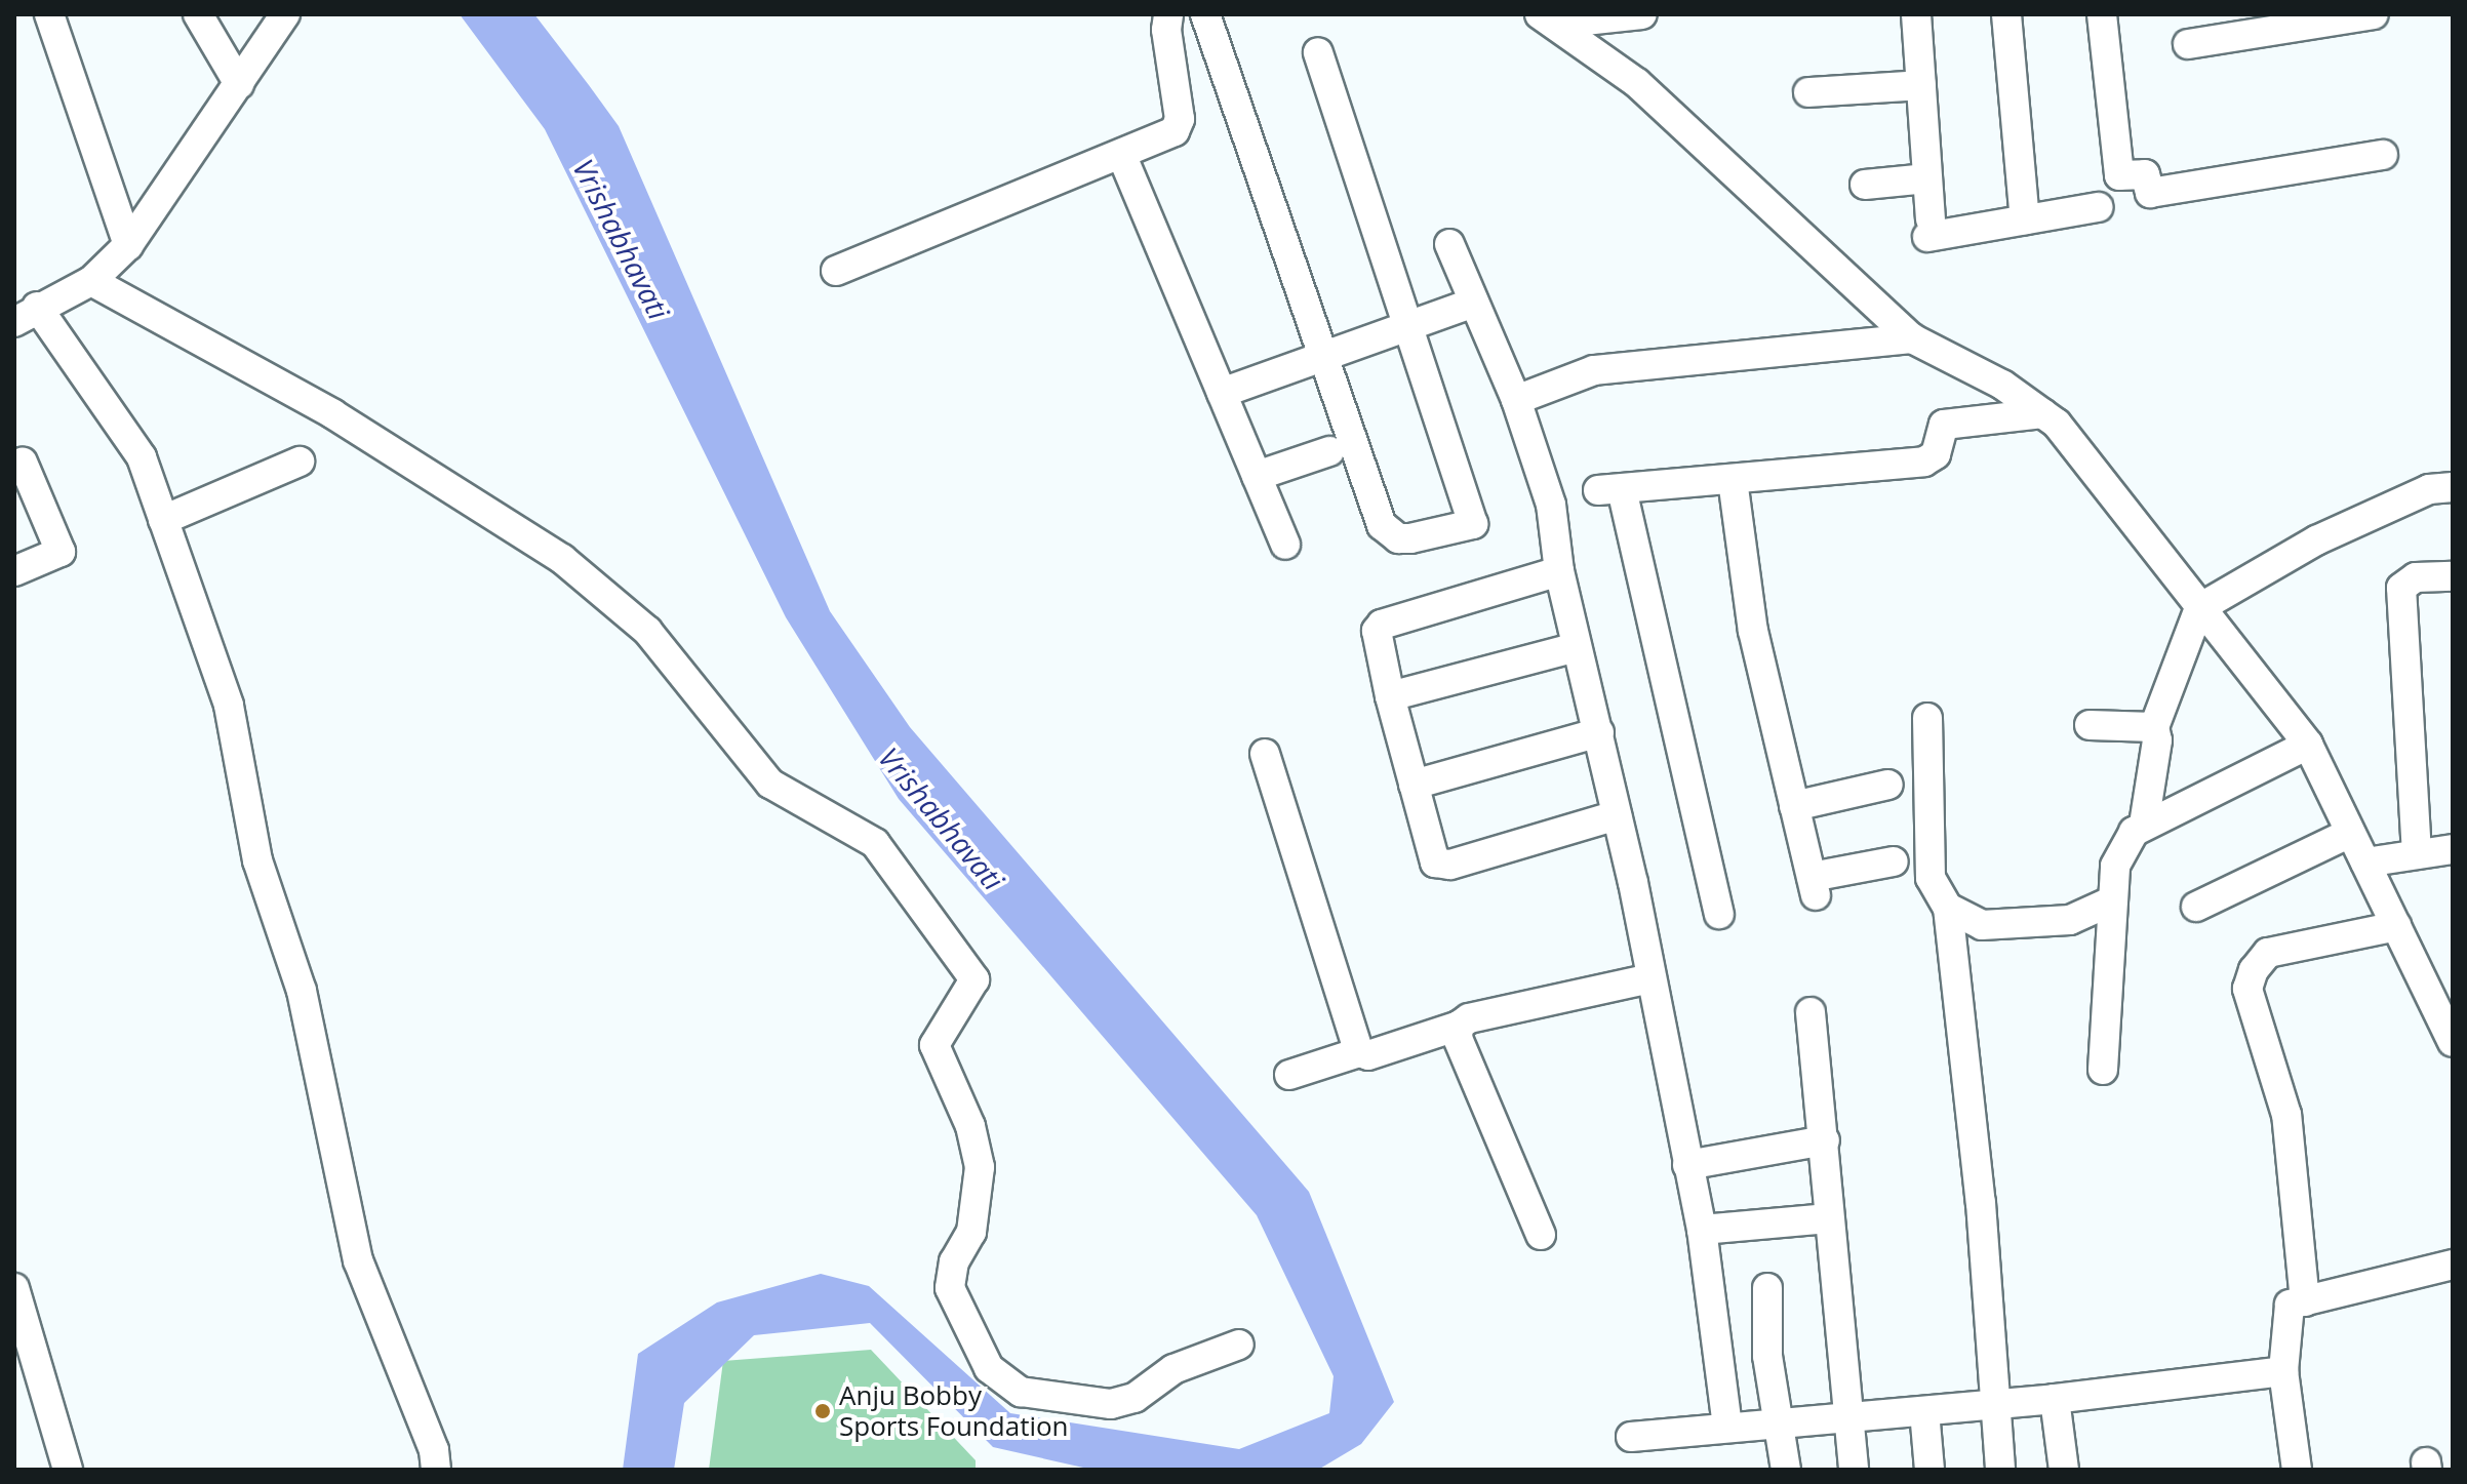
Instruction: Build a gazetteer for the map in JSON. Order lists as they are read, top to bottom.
{
  "water": ["Vrishabhavati"],
  "places": ["Anju Bobby Sports Foundation"]
}
